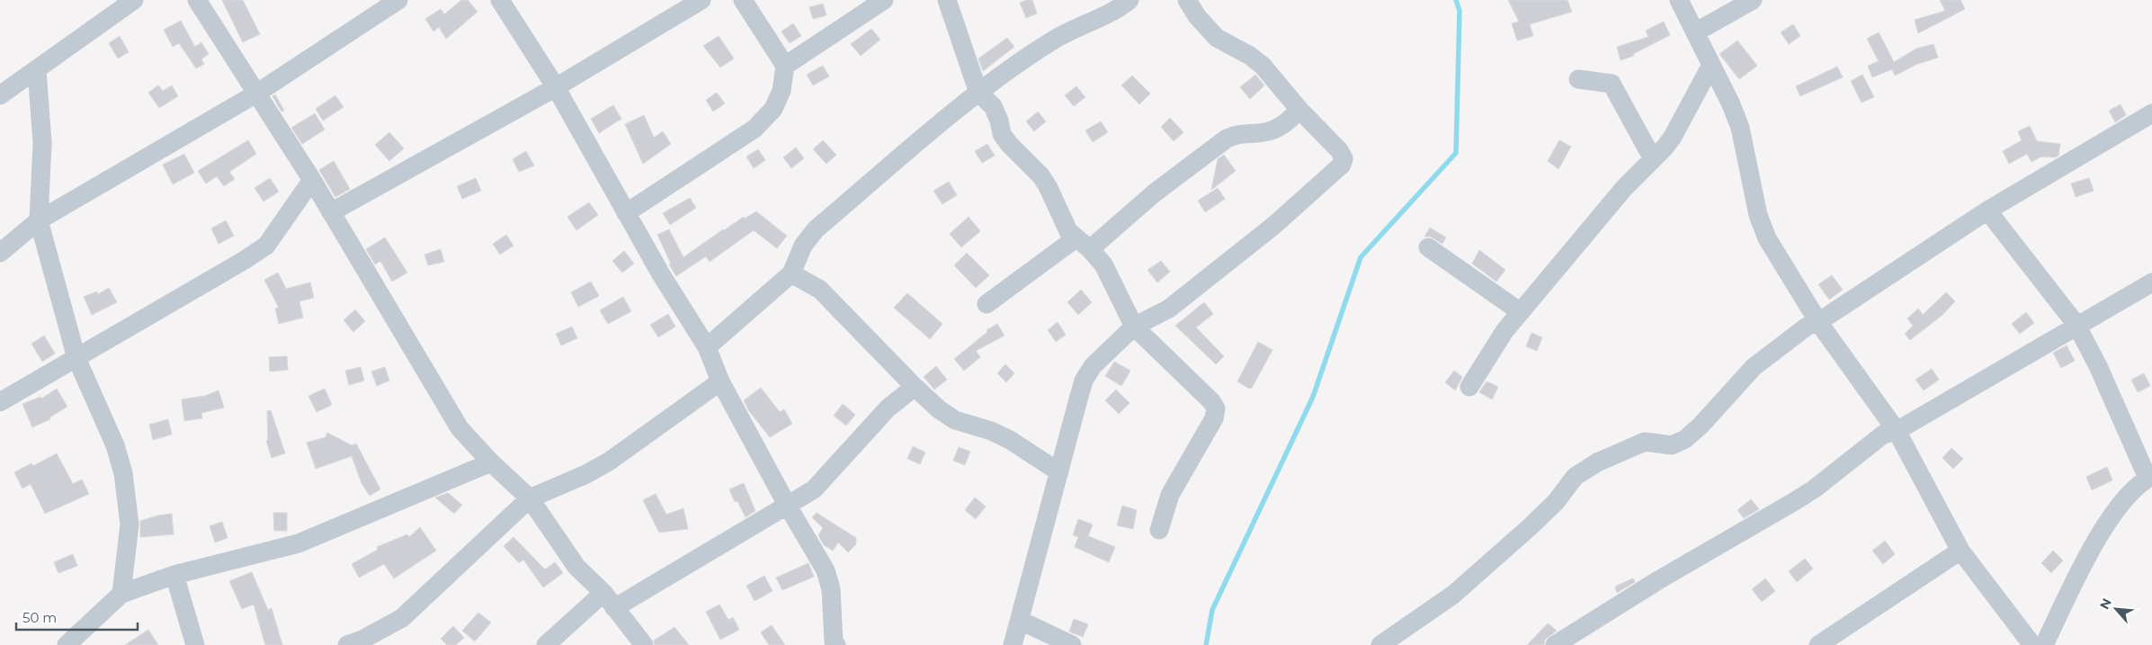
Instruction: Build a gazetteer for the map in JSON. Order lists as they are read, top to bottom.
{
  "scale_bar": "50 m",
  "north": "top left"
}
